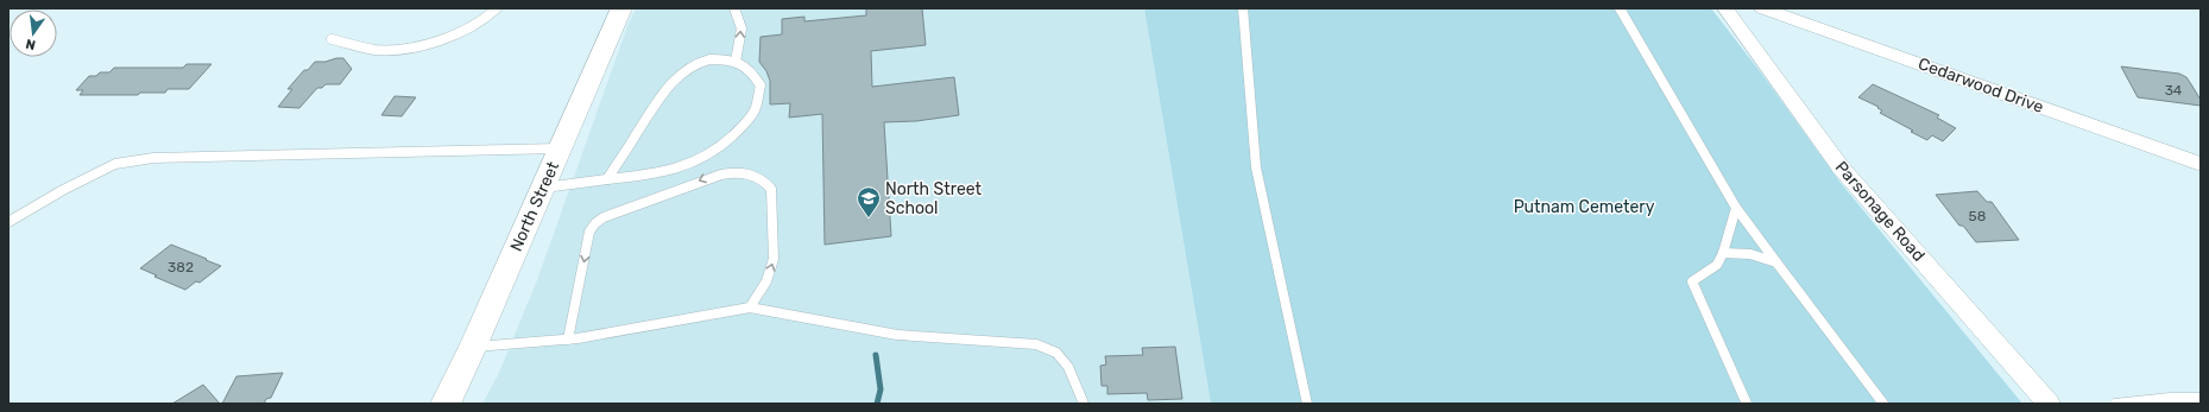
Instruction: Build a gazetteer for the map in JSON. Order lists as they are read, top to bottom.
{
  "streets": {
    "main road": ["North Street"],
    "street": ["Cedarwood Drive", "Parsonage Road"]
  },
  "parks": ["Putnam Cemetery"],
  "places": {
    "school or university": ["North Street School"]
  },
  "house_numbers": ["34", "58", "382"],
  "north": "bottom"
}
